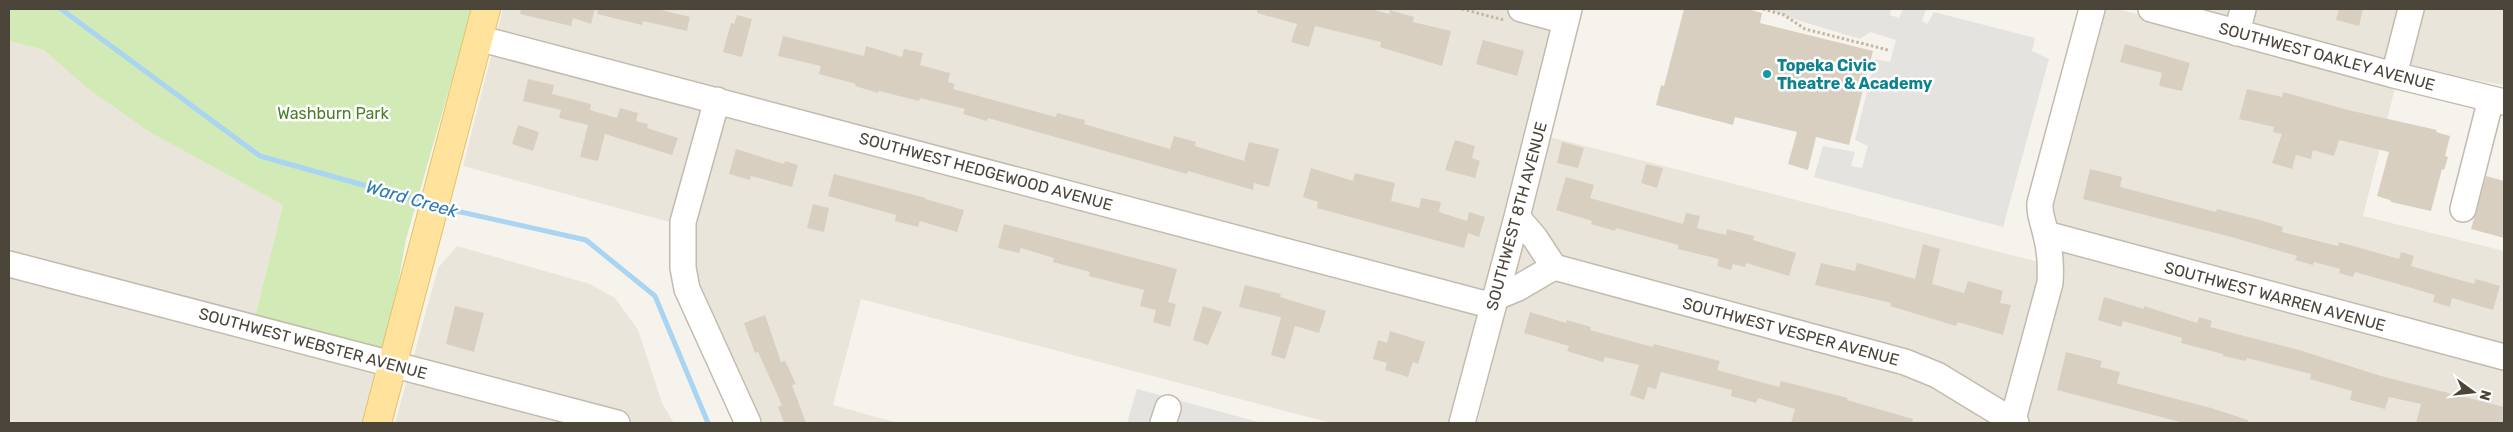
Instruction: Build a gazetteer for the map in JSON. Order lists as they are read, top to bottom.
{
  "streets": {
    "street": [
      "SOUTHWEST OAKLEY AVENUE",
      "SOUTHWEST HEDGEWOOD AVENUE",
      "SOUTHWEST 8TH AVENUE",
      "SOUTHWEST WARREN AVENUE",
      "SOUTHWEST VESPER AVENUE",
      "SOUTHWEST WEBSTER AVENUE"
    ]
  },
  "crossings": [
    ["SOUTHWEST HEDGEWOOD AVENUE", "SOUTHWEST 8TH AVENUE"]
  ],
  "water": ["Ward Creek"],
  "parks": ["Washburn Park"],
  "places": ["Topeka Civic Theatre & Academy"],
  "north": "right"
}
